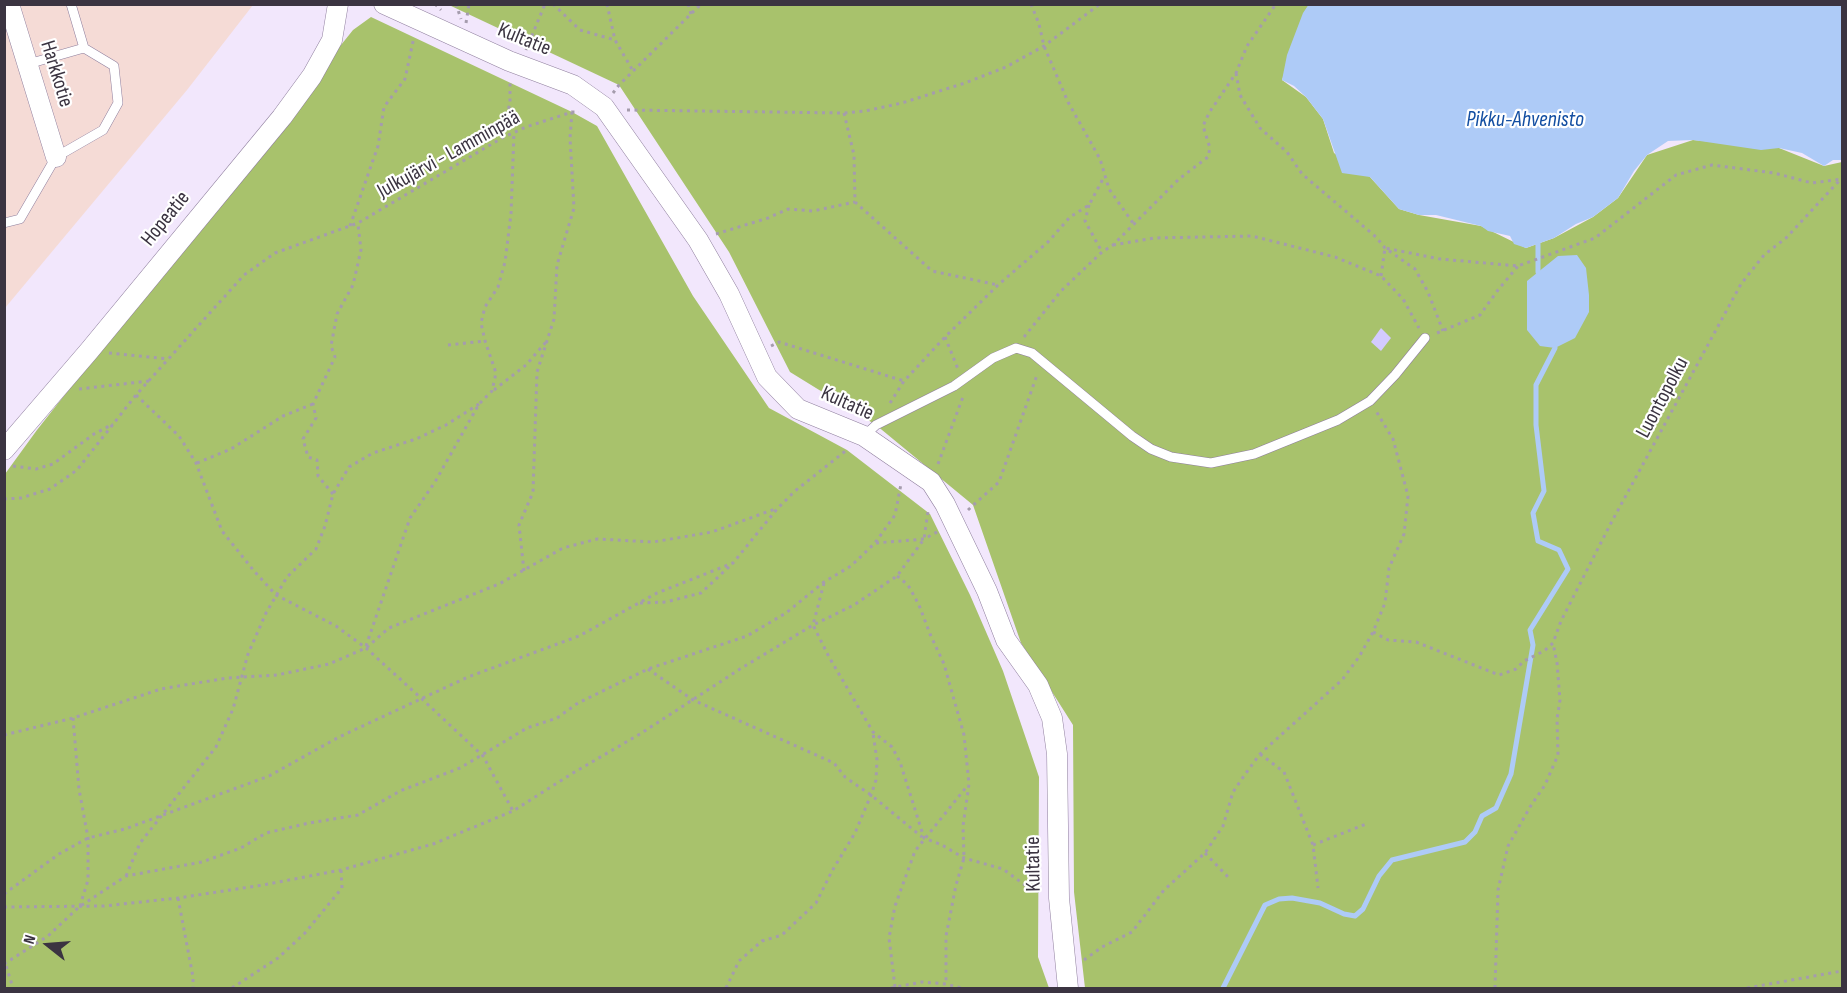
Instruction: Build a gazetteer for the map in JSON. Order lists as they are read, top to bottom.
{
  "streets": {
    "street": ["Kultatie", "Harkkotie", "Hopeatie"],
    "path": ["Julkujärvi - Lamminpää", "Luontopolku"]
  },
  "crossings": [
    ["Kultatie", "Julkujärvi - Lamminpää"]
  ],
  "water": ["Pikku-Ahvenisto"],
  "north": "left"
}
